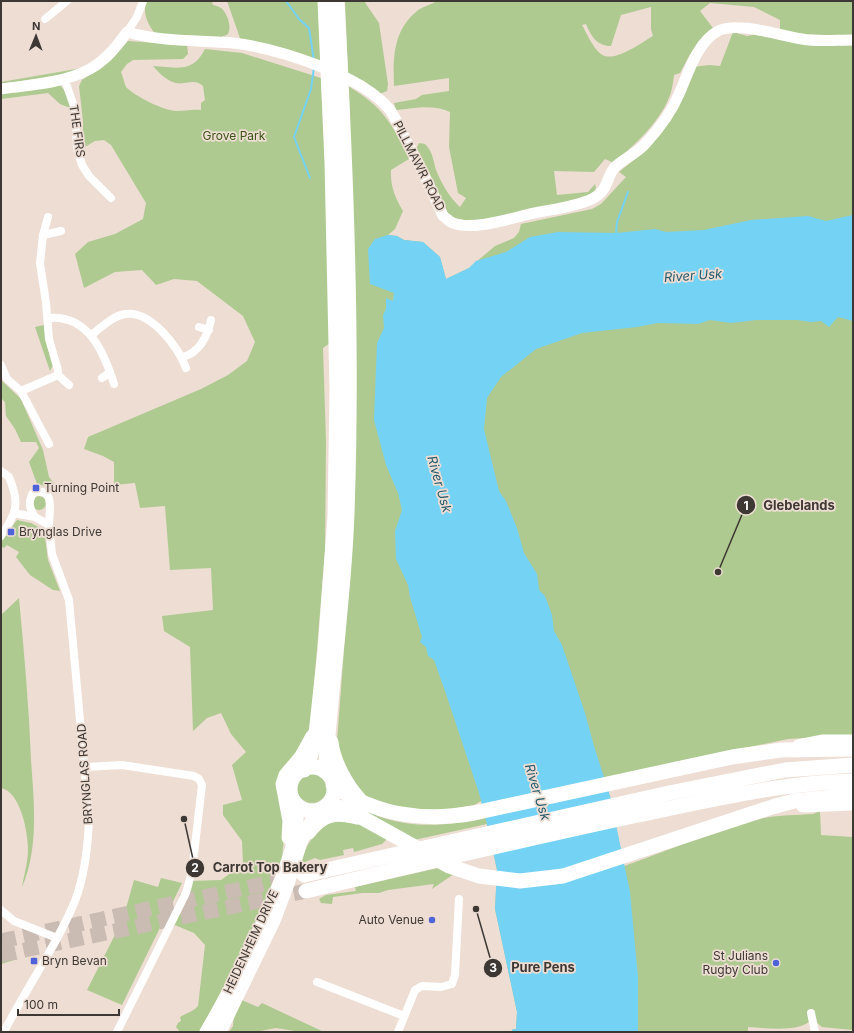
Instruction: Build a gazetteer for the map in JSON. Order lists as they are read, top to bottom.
{
  "streets": {
    "main road": ["HEIDENHEIM DRIVE"],
    "street": ["THE FIRS", "PILLMAWR ROAD", "BRYNGLAS ROAD"]
  },
  "water": ["River Usk"],
  "parks": ["Grove Park"],
  "places": {
    "transit": ["Turning Point", "Brynglas Drive", "Bryn Bevan"],
    "other": [
      "Glebelands",
      "Carrot Top Bakery",
      "Pure Pens",
      "Auto Venue",
      "St Julians Rugby Club"
    ]
  },
  "scale_bar": "100 m",
  "north": "top"
}
